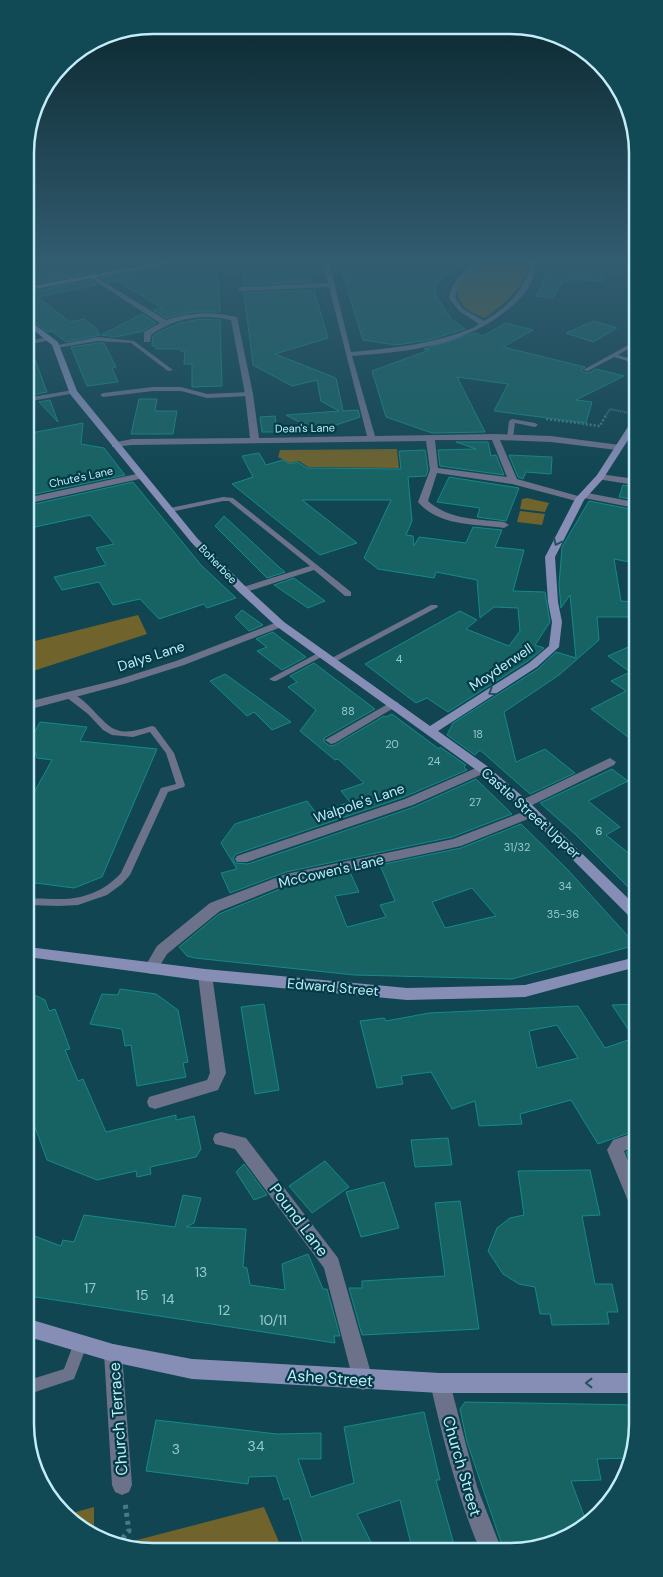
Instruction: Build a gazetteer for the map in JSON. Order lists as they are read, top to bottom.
{
  "streets": {
    "main road": [
      "Boherbee",
      "Moyderwell",
      "Castle Street Upper",
      "Edward Street",
      "Ashe Street"
    ],
    "street": [
      "Dean's Lane",
      "Chute's Lane",
      "Dalys Lane",
      "Walpole's Lane",
      "McCowen's Lane",
      "Pound Lane",
      "Church Terrace",
      "Church Street"
    ]
  },
  "crossings": [
    ["Dean's Lane", "Boherbee"],
    ["Dean's Lane", "Moyderwell"],
    ["Chute's Lane", "Boherbee"],
    ["Boherbee", "Dalys Lane"],
    ["Boherbee", "Castle Street Upper"],
    ["Moyderwell", "Castle Street Upper"],
    ["Walpole's Lane", "Castle Street Upper"],
    ["Castle Street Upper", "McCowen's Lane"],
    ["McCowen's Lane", "Edward Street"],
    ["Pound Lane", "Ashe Street"],
    ["Ashe Street", "Church Terrace"],
    ["Ashe Street", "Church Street"]
  ],
  "one_way": ["Moyderwell"],
  "house_numbers": [
    "4",
    "88",
    "18",
    "20",
    "24",
    "27",
    "6",
    "31/32",
    "34",
    "35-36",
    "13",
    "17",
    "15",
    "14",
    "12",
    "10/11",
    "34",
    "3"
  ]
}
